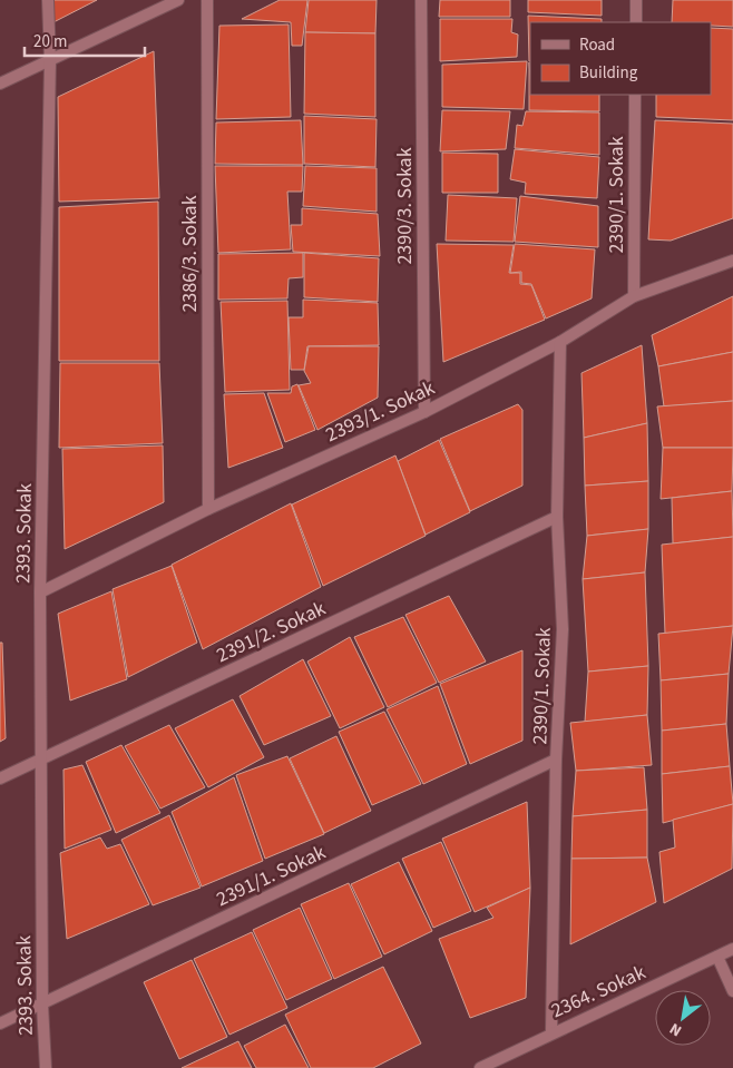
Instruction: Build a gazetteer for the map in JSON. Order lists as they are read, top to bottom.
{
  "streets": {
    "street": [
      "2390/1. Sokak",
      "2390/3. Sokak",
      "2386/3. Sokak",
      "2393/1. Sokak",
      "2393. Sokak",
      "2391/2. Sokak",
      "2391/1. Sokak",
      "2364. Sokak"
    ]
  },
  "crossings": [
    ["2390/1. Sokak", "2393/1. Sokak"],
    ["2390/1. Sokak", "2391/2. Sokak"],
    ["2390/1. Sokak", "2391/1. Sokak"],
    ["2390/1. Sokak", "2364. Sokak"],
    ["2390/3. Sokak", "2393/1. Sokak"],
    ["2386/3. Sokak", "2393/1. Sokak"],
    ["2393/1. Sokak", "2393. Sokak"],
    ["2393. Sokak", "2391/2. Sokak"],
    ["2393. Sokak", "2391/1. Sokak"]
  ],
  "legend": ["Road", "Building"],
  "scale_bar": "20 m",
  "north": "bottom left"
}
